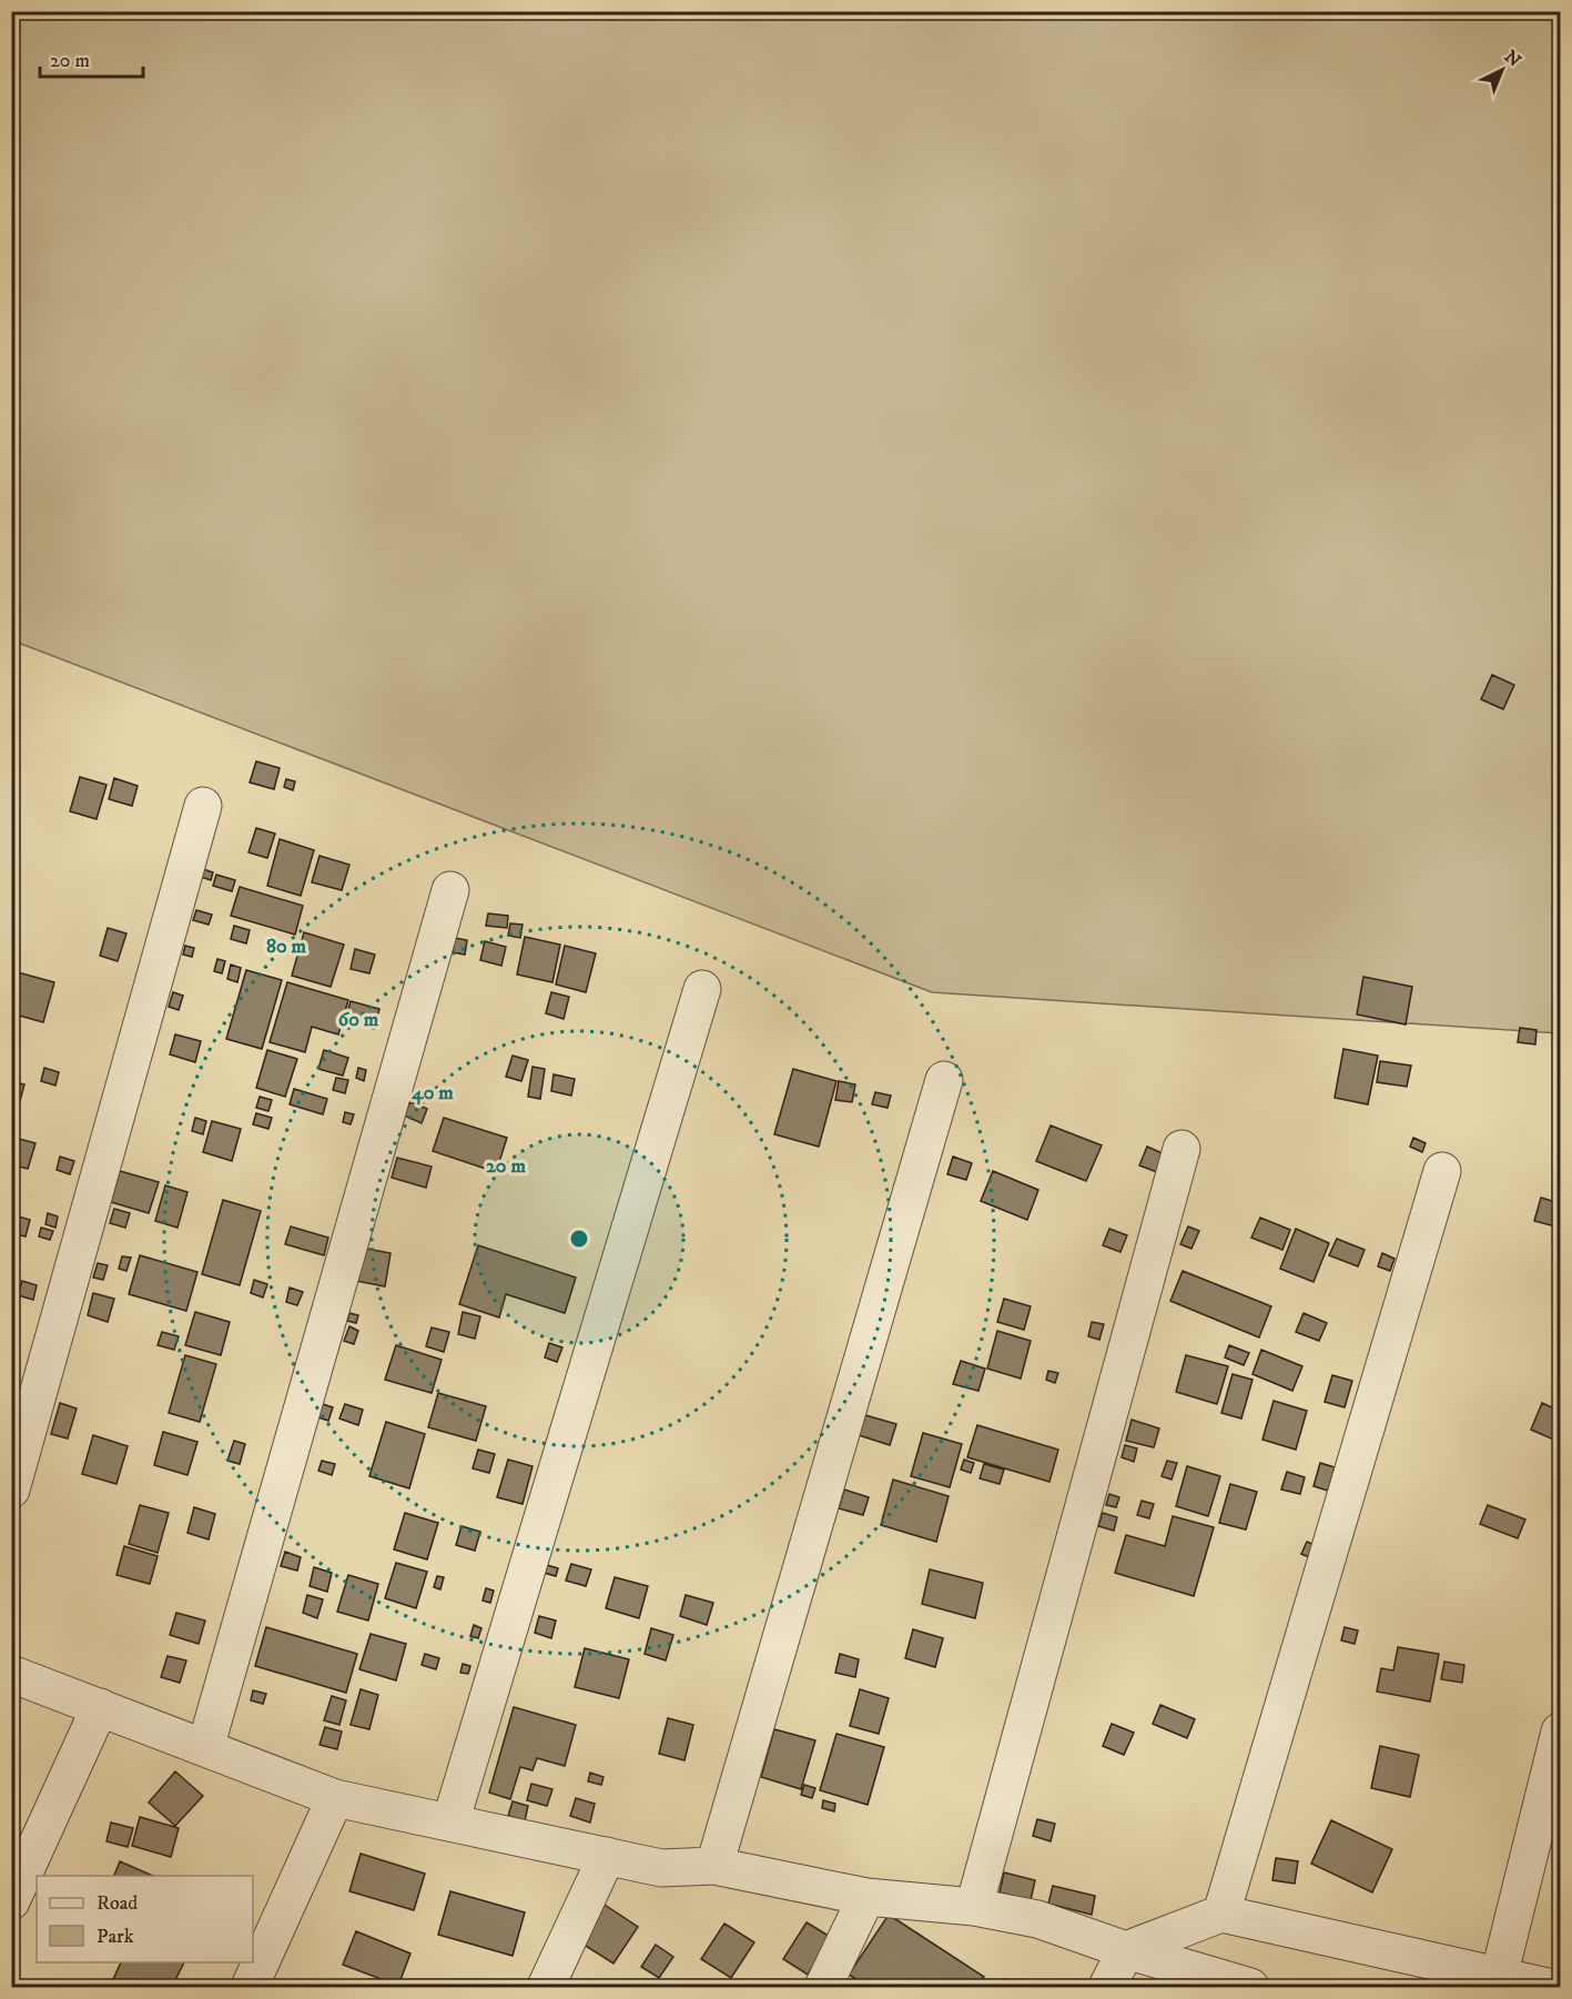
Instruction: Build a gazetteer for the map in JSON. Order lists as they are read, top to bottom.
{
  "legend": ["Road", "Park"],
  "scale_bar": "20 m",
  "north": "top right",
  "rings": [
    "80 m",
    "60 m",
    "40 m",
    "20 m"
  ]
}
